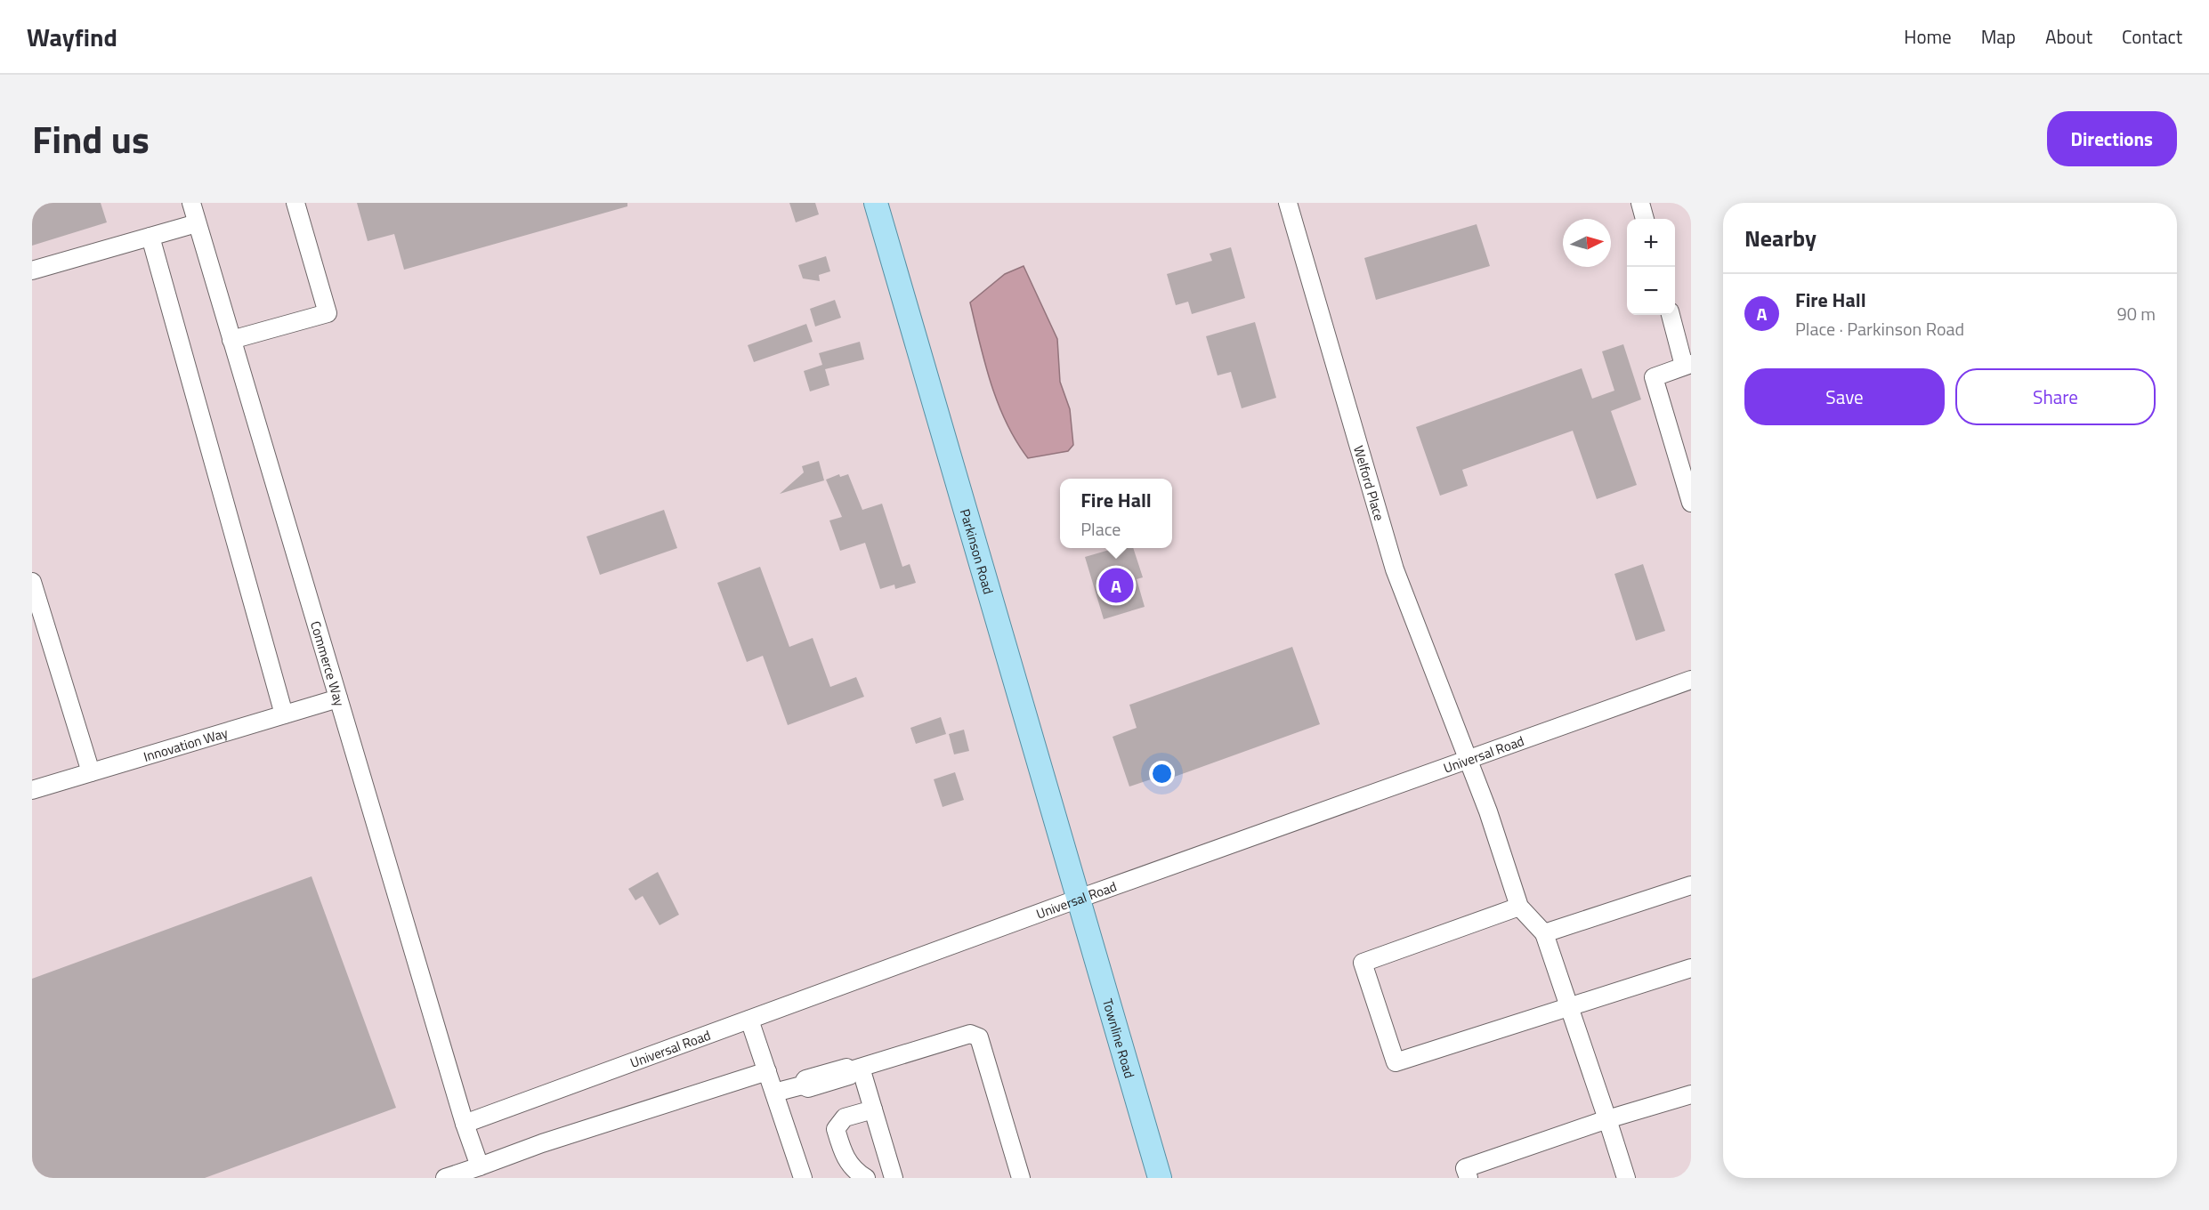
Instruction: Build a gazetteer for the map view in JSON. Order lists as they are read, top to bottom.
{
  "streets": {
    "main road": ["Parkinson Road", "Townline Road"],
    "street": [
      "Welford Place",
      "Commerce Way",
      "Innovation Way",
      "Universal Road"
    ]
  },
  "crossings": [
    ["Welford Place", "Universal Road"],
    ["Parkinson Road", "Universal Road"],
    ["Parkinson Road", "Townline Road"],
    ["Commerce Way", "Innovation Way"],
    ["Commerce Way", "Universal Road"],
    ["Universal Road", "Townline Road"]
  ],
  "north": "right",
  "page": {
    "header": "Wayfind",
    "nav": [
      "Home",
      "Map",
      "About",
      "Contact"
    ],
    "title": "Find us",
    "buttons": [
      "Directions",
      ["Save", "Share"]
    ],
    "heading": "Nearby",
    "map_buttons": ["+", "−"],
    "list": [
      {
        "mark": "A",
        "name": "Fire Hall",
        "note": "Place · Parkinson Road",
        "value": "90 m"
      }
    ],
    "popup": ["Fire Hall", "Place"],
    "pins": "A"
  }
}
